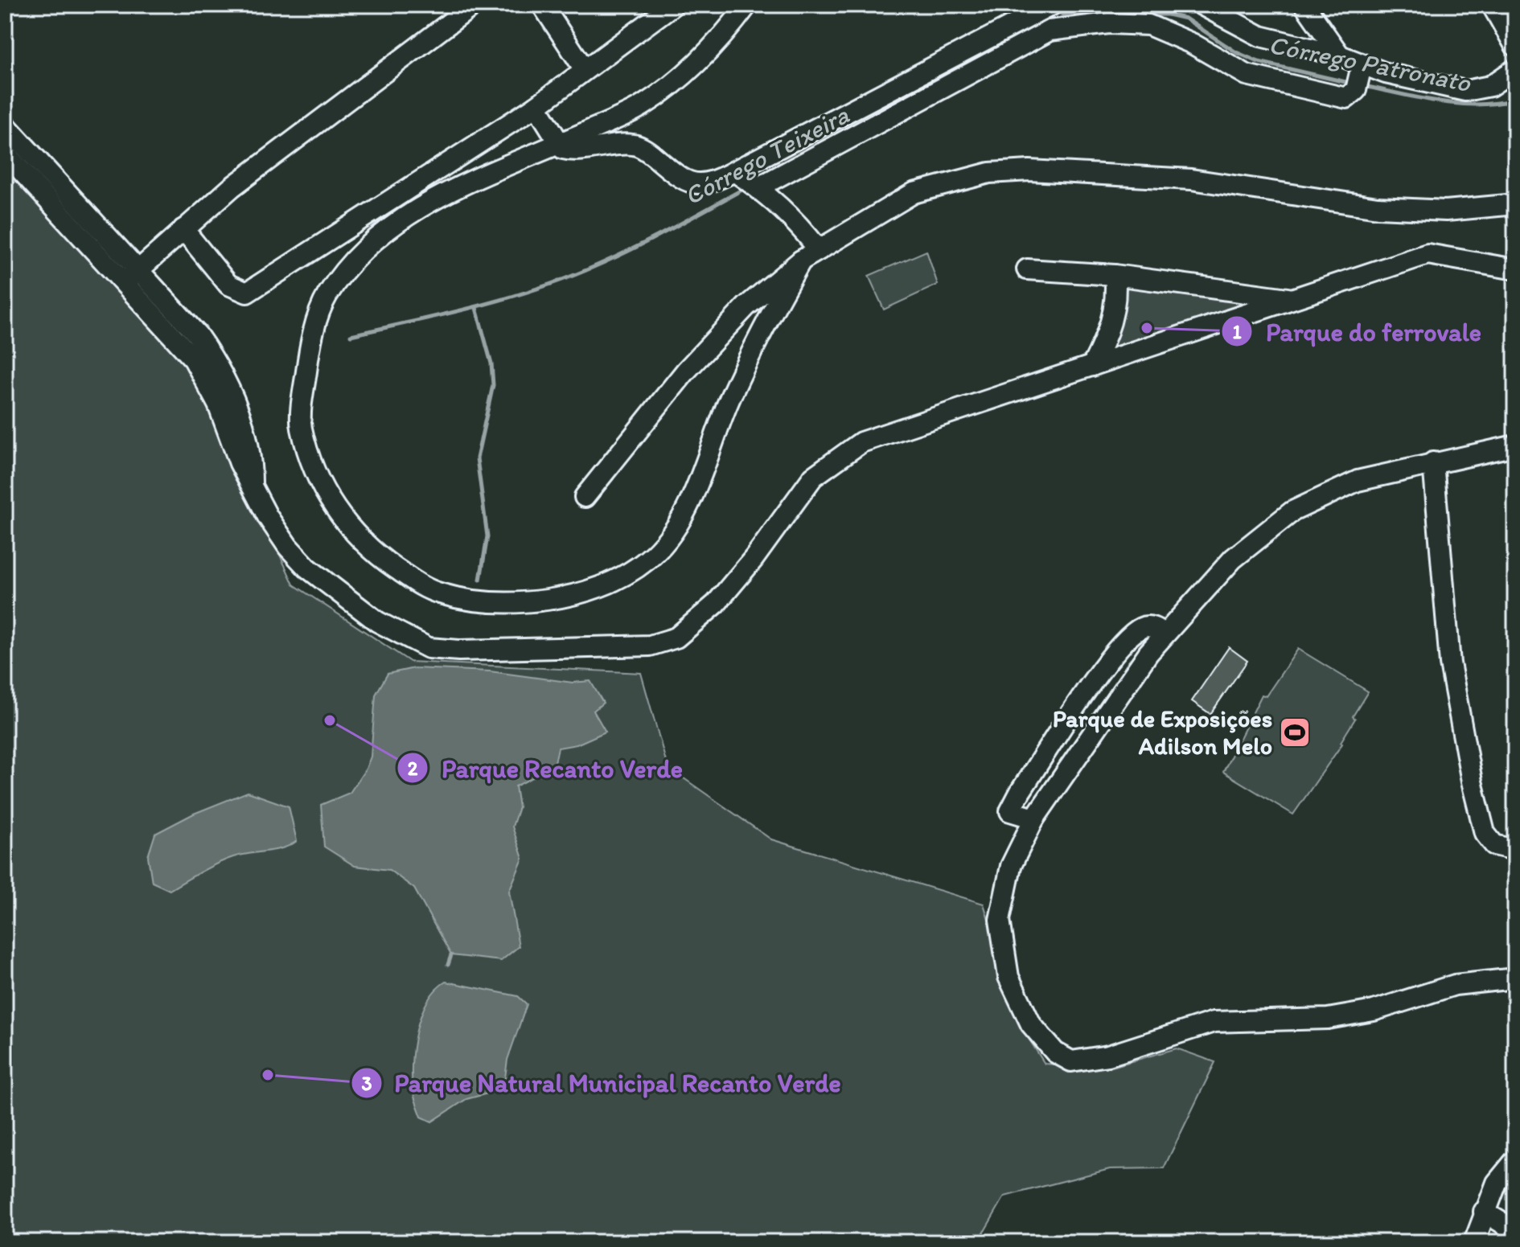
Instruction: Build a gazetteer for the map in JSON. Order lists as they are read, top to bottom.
{
  "water": ["Córrego Patronato", "Córrego Teixeira"],
  "places": {
    "other": ["Parque do ferrovale", "Parque Recanto Verde", "Parque Natural Municipal Recanto Verde"],
    "sports": ["Parque de Exposições Adilson Melo"]
  }
}
